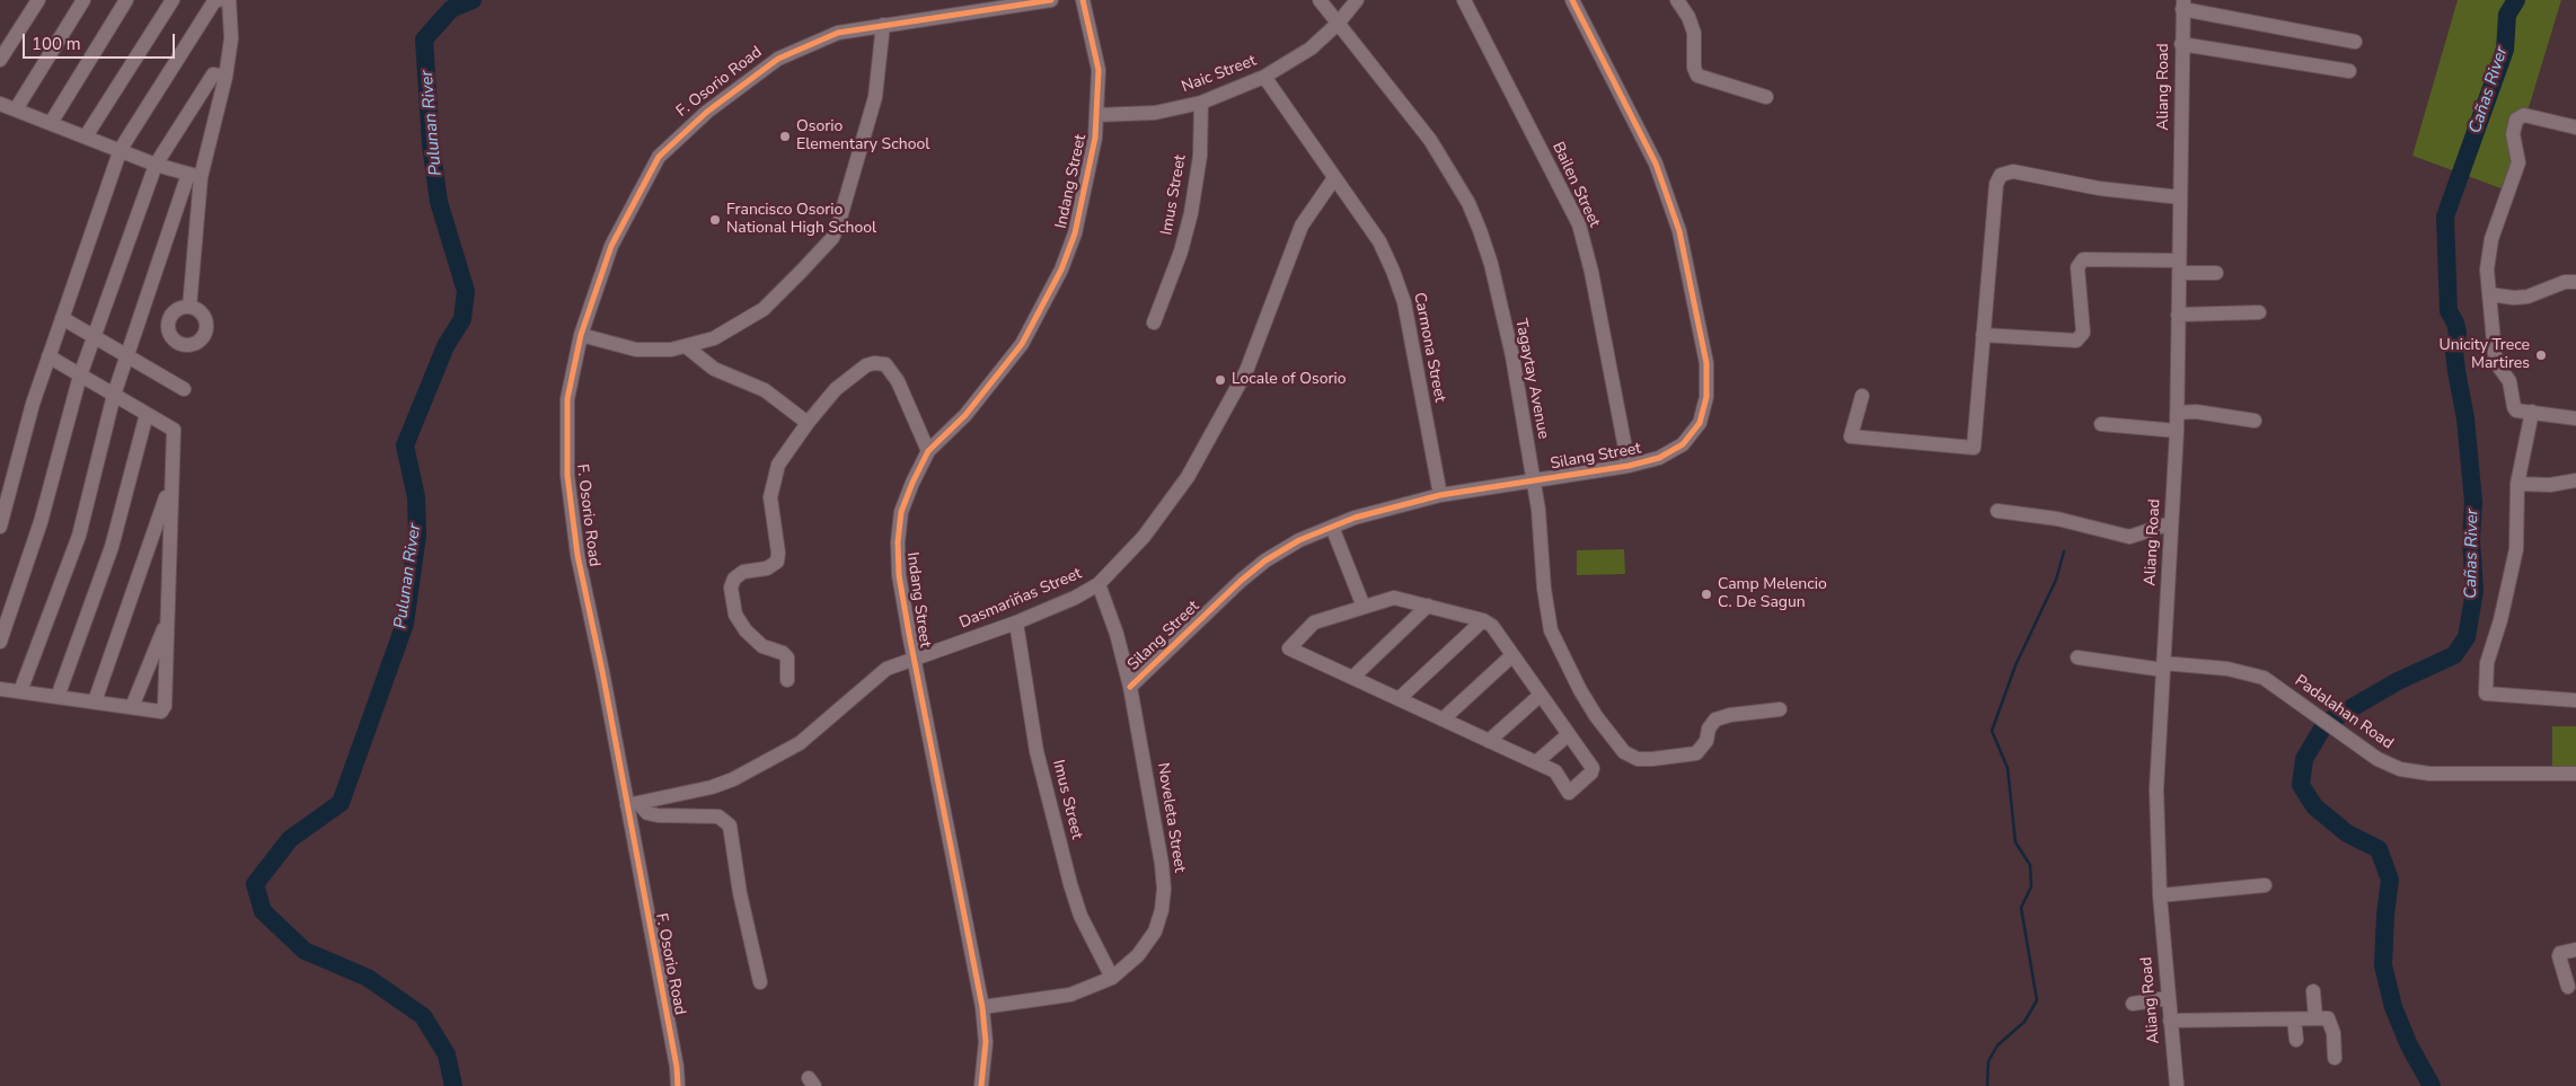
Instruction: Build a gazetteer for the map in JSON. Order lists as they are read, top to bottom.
{
  "streets": {
    "street": [
      "Naic Street",
      "F. Osorio Road",
      "Aliang Road",
      "Indang Street",
      "Bailen Street",
      "Imus Street",
      "Carmona Street",
      "Tagaytay Avenue",
      "Silang Street",
      "Dasmariñas Street",
      "Padalahan Road",
      "Noveleta Street"
    ]
  },
  "crossings": [
    ["Naic Street", "Indang Street"],
    ["Naic Street", "Imus Street"],
    ["Naic Street", "Carmona Street"],
    ["Naic Street", "Tagaytay Avenue"],
    ["F. Osorio Road", "Dasmariñas Street"],
    ["Aliang Road", "Padalahan Road"],
    ["Indang Street", "Dasmariñas Street"],
    ["Indang Street", "Noveleta Street"],
    ["Bailen Street", "Silang Street"],
    ["Imus Street", "Dasmariñas Street"],
    ["Imus Street", "Noveleta Street"],
    ["Carmona Street", "Silang Street"],
    ["Carmona Street", "Dasmariñas Street"],
    ["Tagaytay Avenue", "Silang Street"],
    ["Silang Street", "Noveleta Street"],
    ["Dasmariñas Street", "Noveleta Street"]
  ],
  "water": ["Cañas River", "Pulunan River"],
  "places": [
    "Osorio Elementary School",
    "Francisco Osorio National High School",
    "Unicity Trece Martires",
    "Locale of Osorio",
    "Camp Melencio C. De Sagun"
  ],
  "scale_bar": "100 m"
}
